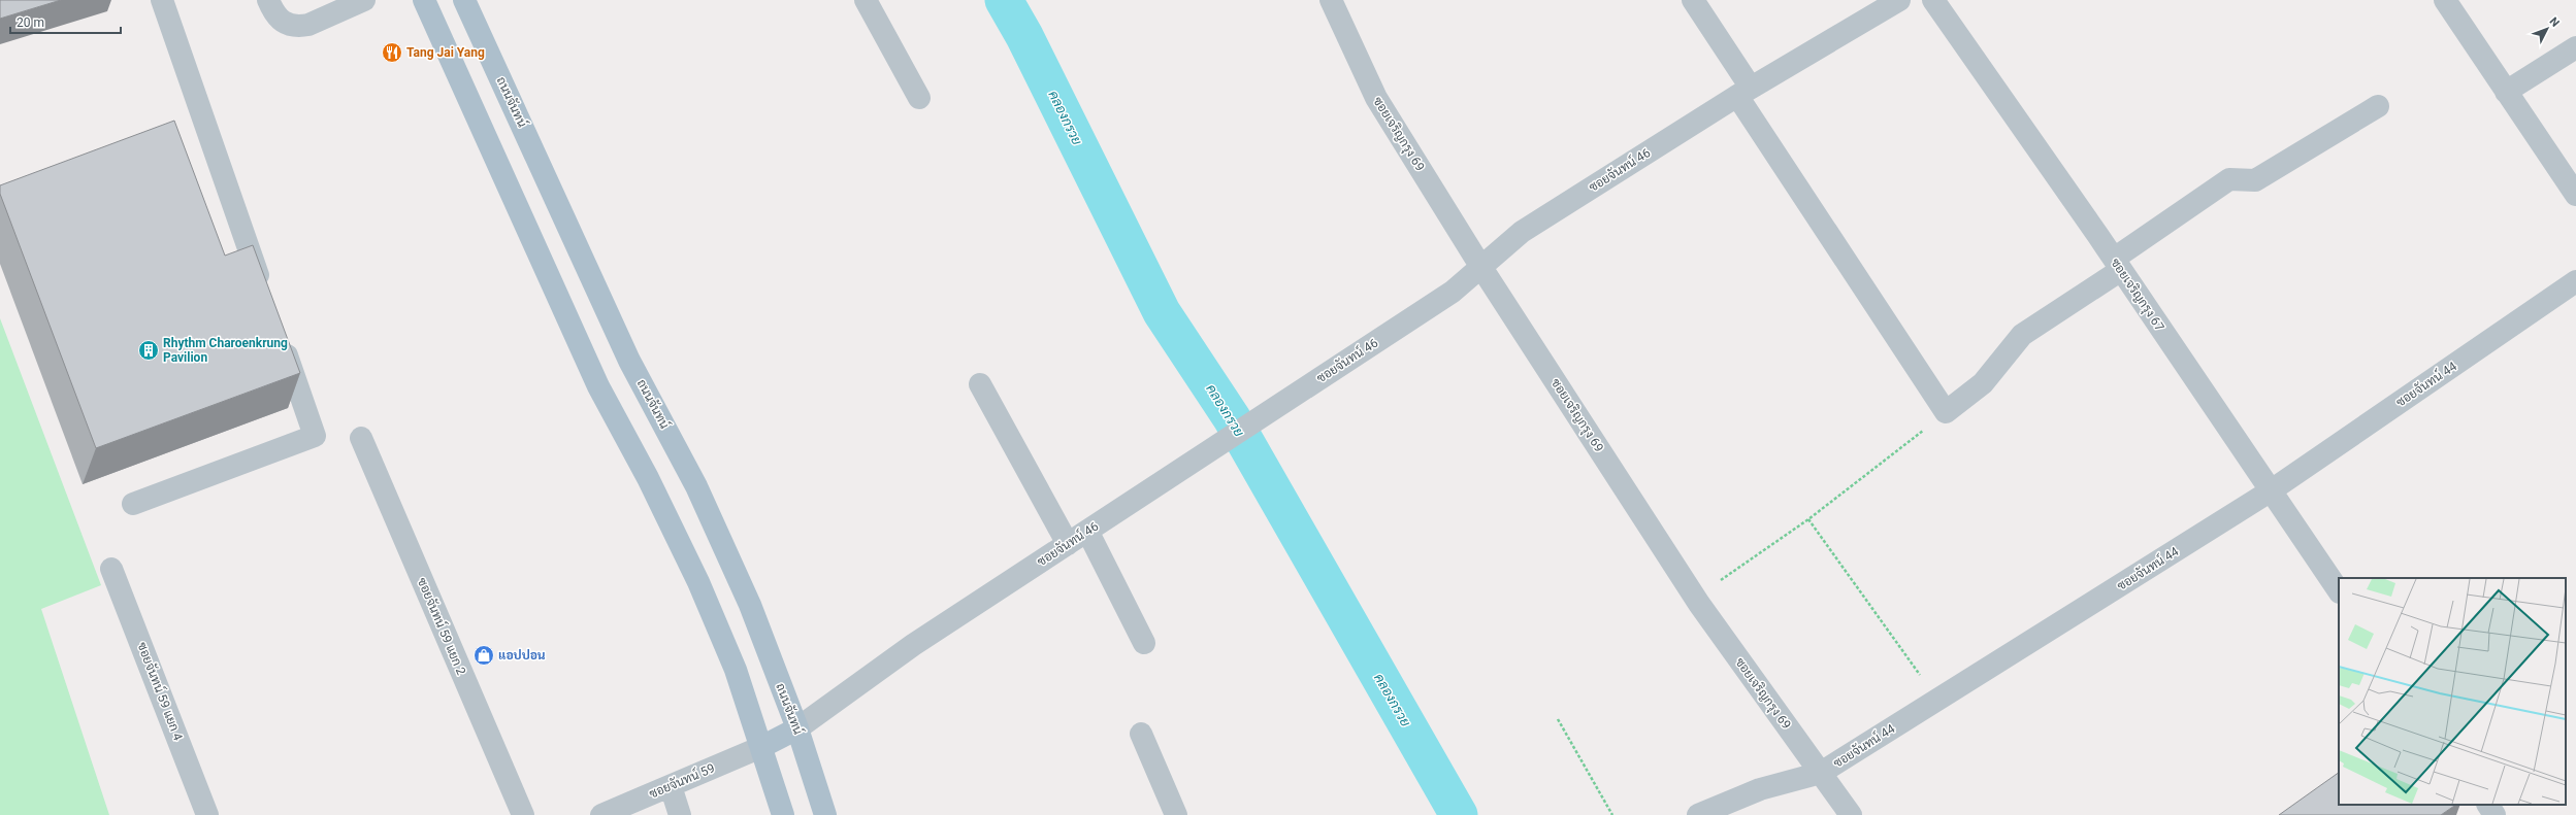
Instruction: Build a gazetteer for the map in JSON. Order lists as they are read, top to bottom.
{
  "streets": {
    "main road": ["ถนนจันทน์"],
    "street": [
      "ซอยเจริญกรุง 69",
      "ซอยจันทน์ 46",
      "ซอยเจริญกรุง 67",
      "ซอยจันทน์ 44",
      "ซอยจันทน์ 59 แยก 2",
      "ซอยจันทน์ 59 แยก 4",
      "ซอยจันทน์ 59"
    ]
  },
  "crossings": [
    ["ถนนจันทน์", "ซอยจันทน์ 46"],
    ["ซอยเจริญกรุง 69", "ซอยจันทน์ 46"],
    ["ซอยเจริญกรุง 69", "ซอยจันทน์ 44"],
    ["ซอยเจริญกรุง 67", "ซอยจันทน์ 44"]
  ],
  "water": ["คลองกรวย"],
  "places": {
    "restaurant": ["Tang Jai Yang"],
    "building": ["Rhythm Charoenkrung Pavilion"],
    "shop": ["แอปปอน"]
  },
  "scale_bar": "20 m",
  "north": "top right"
}
